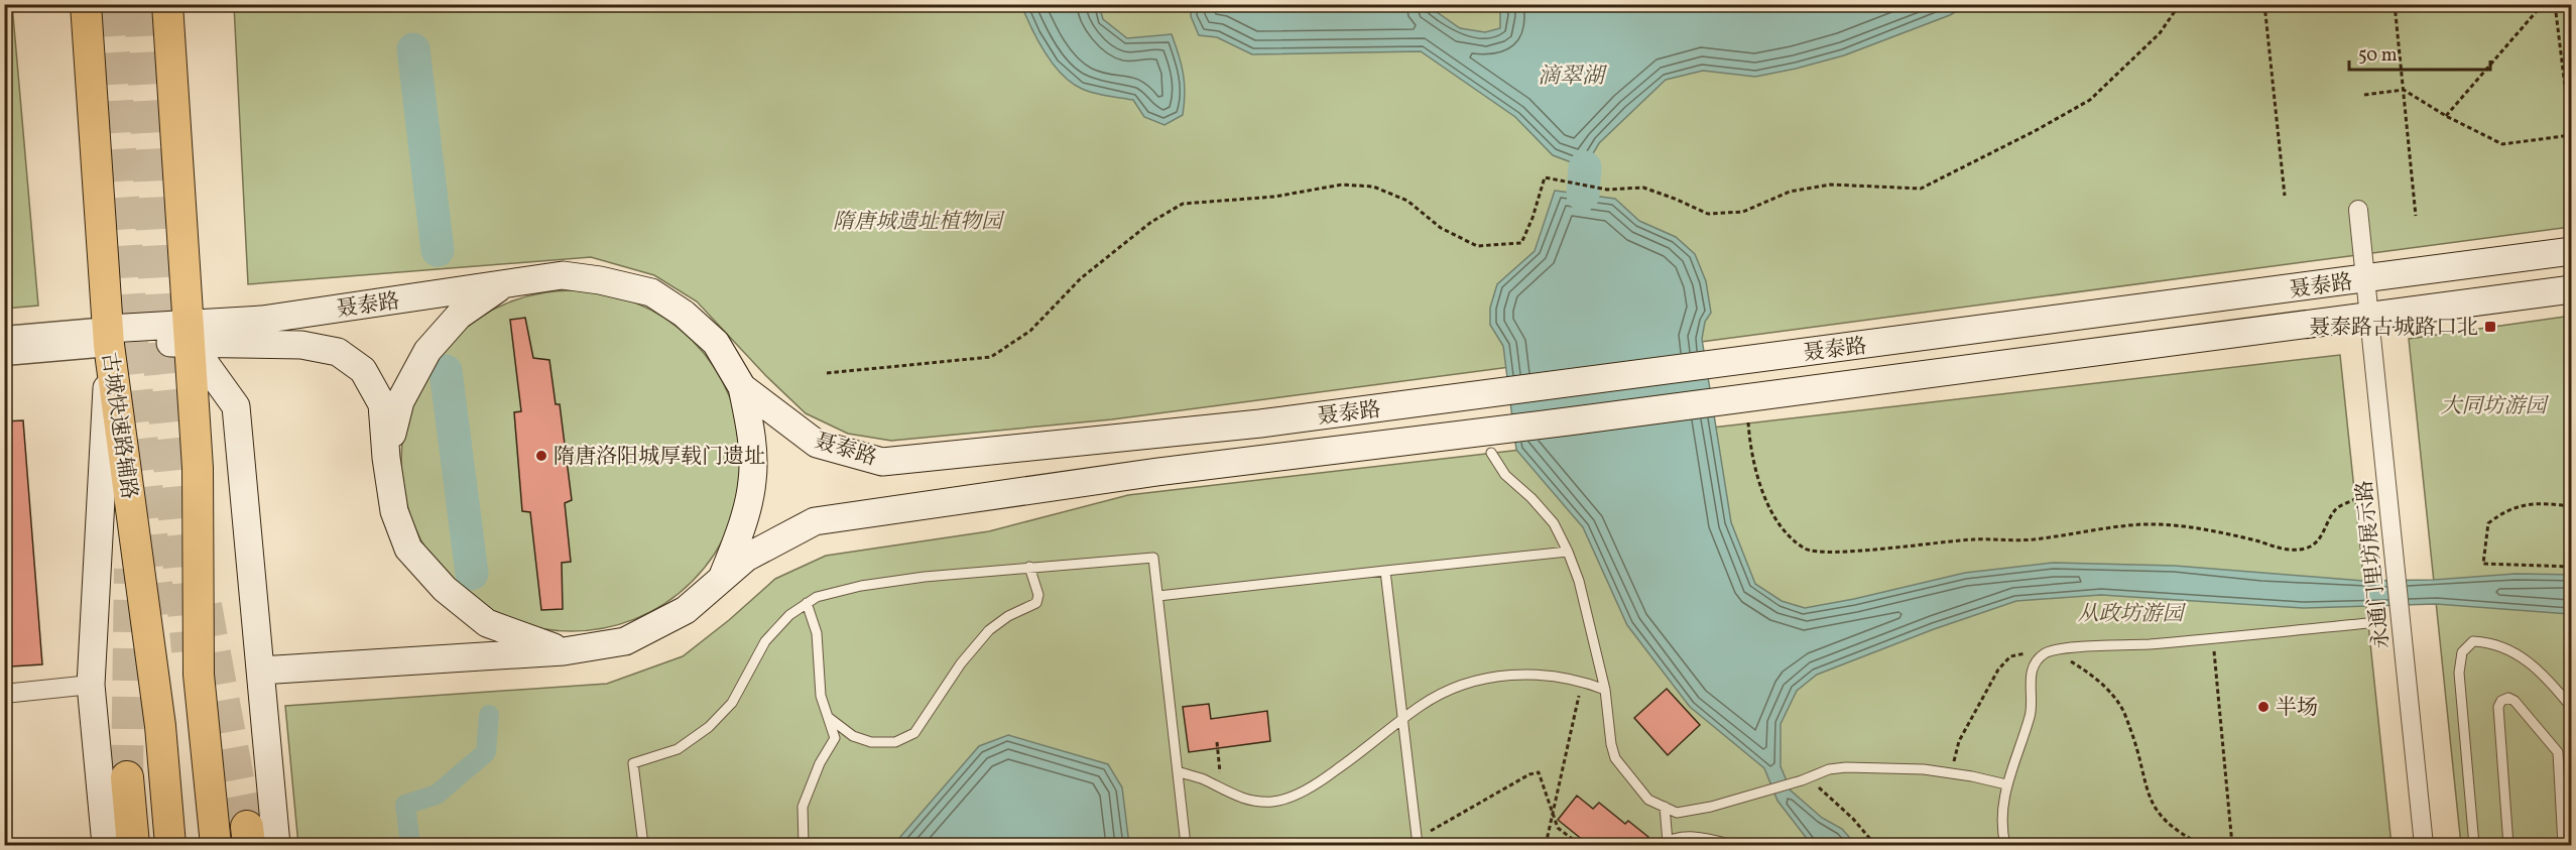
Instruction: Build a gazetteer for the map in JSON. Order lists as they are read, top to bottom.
{
  "streets": {
    "main road": ["聂泰路", "古城快速路辅路"],
    "street": ["永通门里坊展示路"]
  },
  "crossings": [
    ["聂泰路", "永通门里坊展示路"]
  ],
  "water": ["滴翠湖"],
  "parks": ["隋唐城遗址植物园", "大同坊游园", "从政坊游园"],
  "places": {
    "transit": ["聂泰路古城路口北"],
    "other": ["隋唐洛阳城厚载门遗址", "半场"]
  },
  "scale_bar": "50 m"
}
